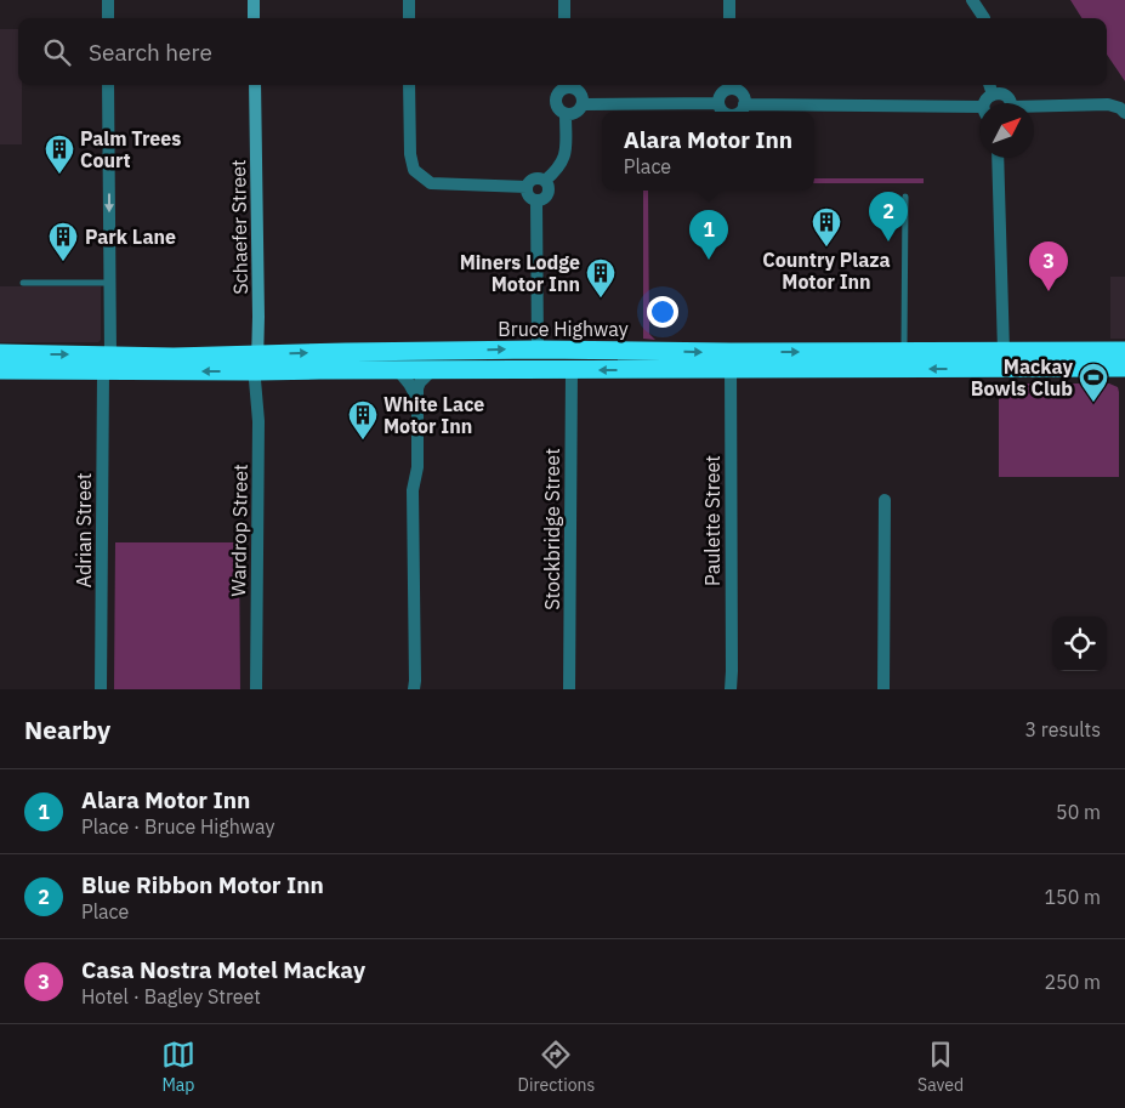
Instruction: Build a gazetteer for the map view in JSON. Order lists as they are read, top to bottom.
{
  "streets": {
    "highway": ["Bruce Highway"],
    "street": [
      "Schaefer Street",
      "Paulette Street",
      "Stockbridge Street",
      "Adrian Street",
      "Wardrop Street"
    ]
  },
  "crossings": [
    ["Schaefer Street", "Bruce Highway"],
    ["Schaefer Street", "Wardrop Street"],
    ["Bruce Highway", "Paulette Street"],
    ["Bruce Highway", "Stockbridge Street"],
    ["Bruce Highway", "Adrian Street"],
    ["Bruce Highway", "Wardrop Street"]
  ],
  "places": {
    "building": [
      "Palm Trees Court",
      "Country Plaza Motor Inn",
      "Park Lane",
      "Miners Lodge Motor Inn",
      "White Lace Motor Inn"
    ],
    "sports": ["Mackay Bowls Club"]
  },
  "north": "top right",
  "page": {
    "search": "Search here",
    "popup": ["Alara Motor Inn", "Place"],
    "pins": ["2", "1", "3"],
    "heading": ["Nearby", "3 results"],
    "list": [
      {
        "mark": "1",
        "name": "Alara Motor Inn",
        "note": "Place · Bruce Highway",
        "value": "50 m"
      },
      {
        "mark": "2",
        "name": "Blue Ribbon Motor Inn",
        "note": "Place",
        "value": "150 m"
      },
      {
        "mark": "3",
        "name": "Casa Nostra Motel Mackay",
        "note": "Hotel · Bagley Street",
        "value": "250 m"
      }
    ],
    "nav": ["Map", "Directions", "Saved"]
  }
}
